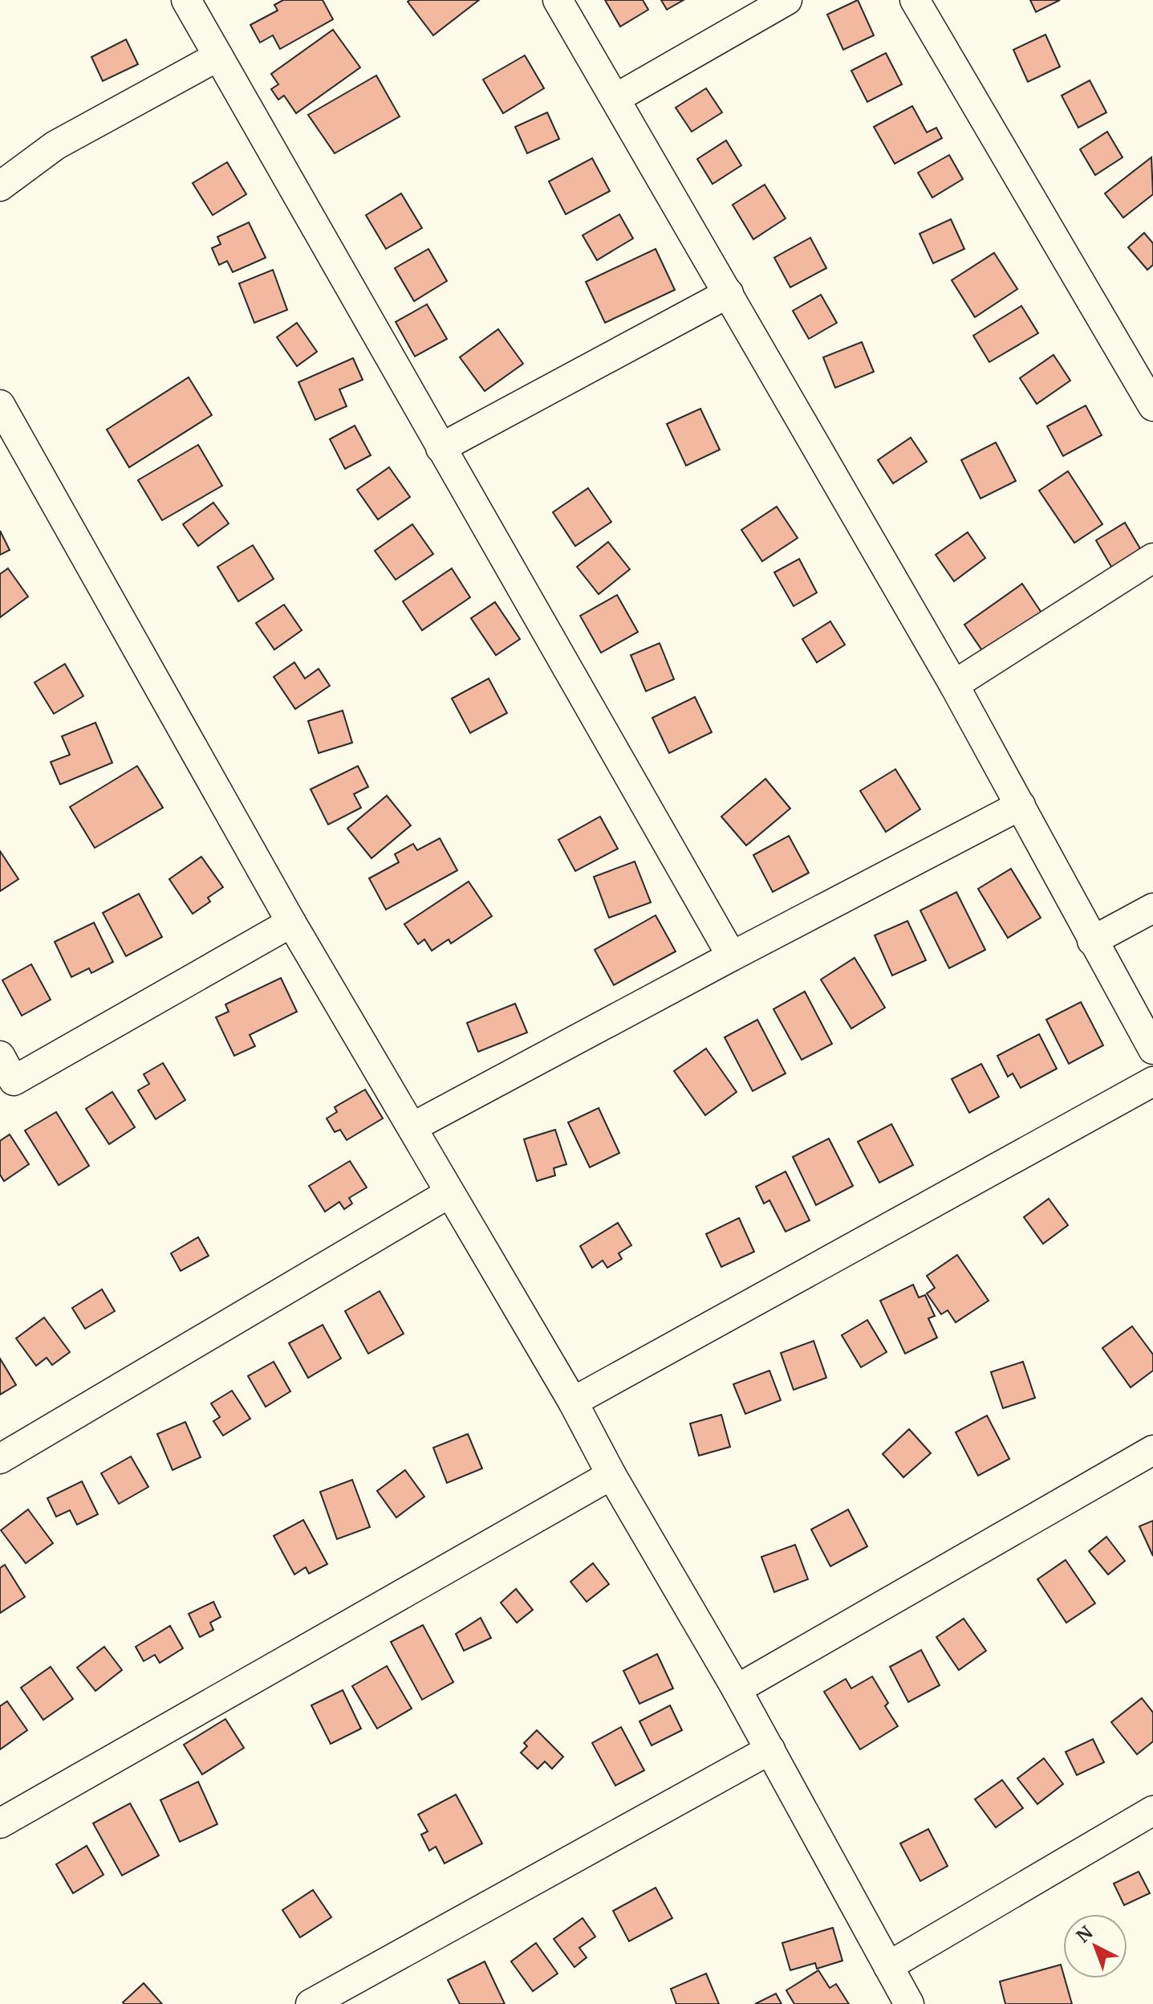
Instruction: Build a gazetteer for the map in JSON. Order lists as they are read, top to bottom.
{
  "north": "top left"
}
